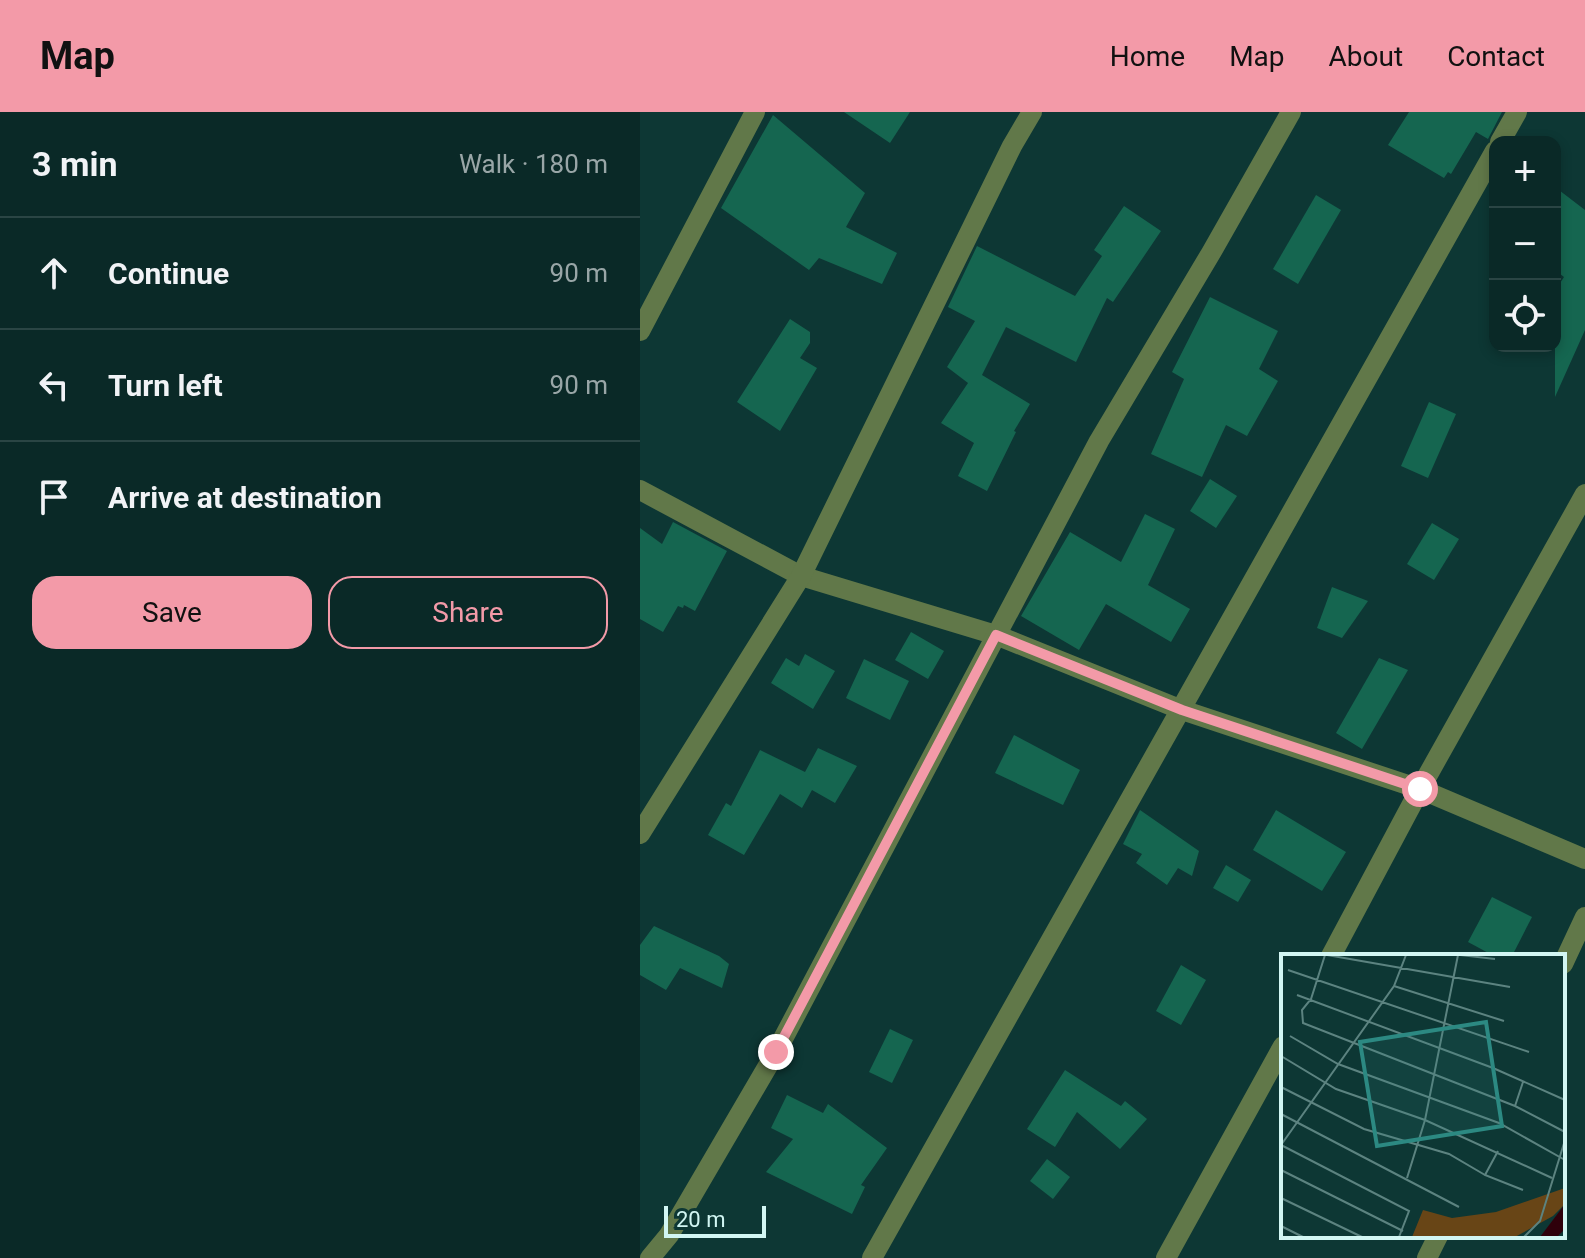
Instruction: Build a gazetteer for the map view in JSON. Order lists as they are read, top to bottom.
{
  "scale_bar": "20 m",
  "page": {
    "header": "Map",
    "nav": [
      "Home",
      "Map",
      "About",
      "Contact"
    ],
    "heading": ["3 min", "Walk · 180 m"],
    "map_buttons": ["+", "−"],
    "list": [
      ["Continue", "90 m"],
      ["Turn left", "90 m"],
      "Arrive at destination"
    ],
    "buttons": ["Save", "Share"],
    "scale": "20 m"
  }
}
